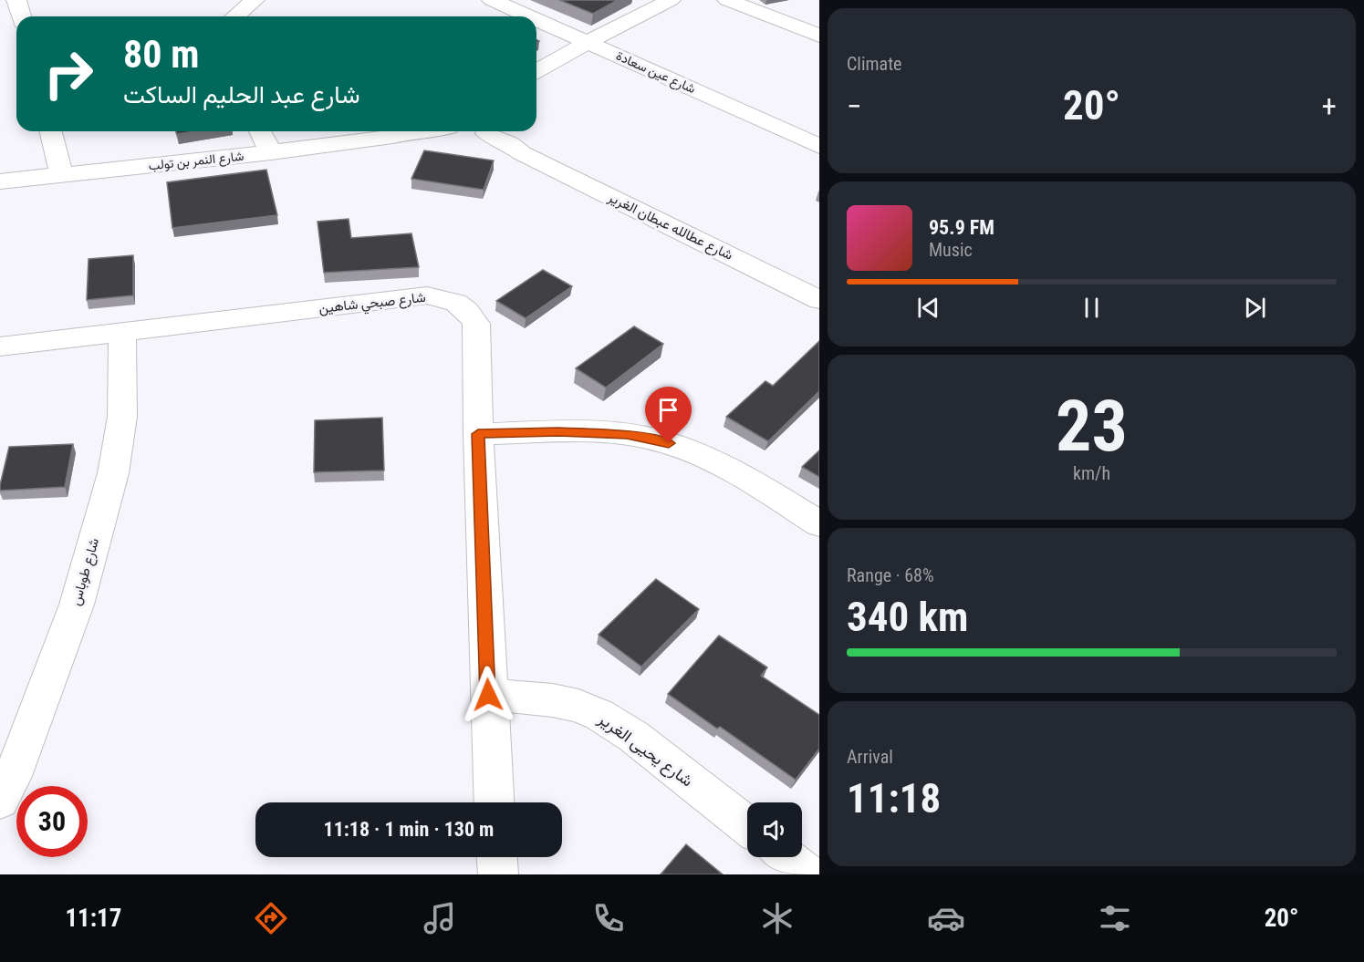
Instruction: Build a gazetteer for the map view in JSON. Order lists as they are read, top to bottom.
{
  "streets": {
    "street": [
      "شارع عين سعادة",
      "شارع النمر بن تولب",
      "شارع عطالله عبطان الغرير",
      "شارع صبحي شاهين",
      "شارع طوباس",
      "شارع يحيى الغرير"
    ]
  },
  "crossings": [
    ["شارع النمر بن تولب", "شارع عطالله عبطان الغرير"],
    ["شارع صبحي شاهين", "شارع طوباس"],
    ["شارع صبحي شاهين", "شارع يحيى الغرير"]
  ],
  "page": {
    "tile": [
      "Climate",
      ["23", "km/h"],
      ["Range · 68%", "340 km"],
      ["Arrival", "11:18"]
    ],
    "turn": ["80 m", "شارع عبد الحليم الساكت"],
    "heat": ["−", "20°", "+"],
    "song": ["95.9 FM", "Music"],
    "limit": "30",
    "trip": "11:18 · 1 min · 130 m",
    "tabs": ["11:17", "20°"]
  }
}
